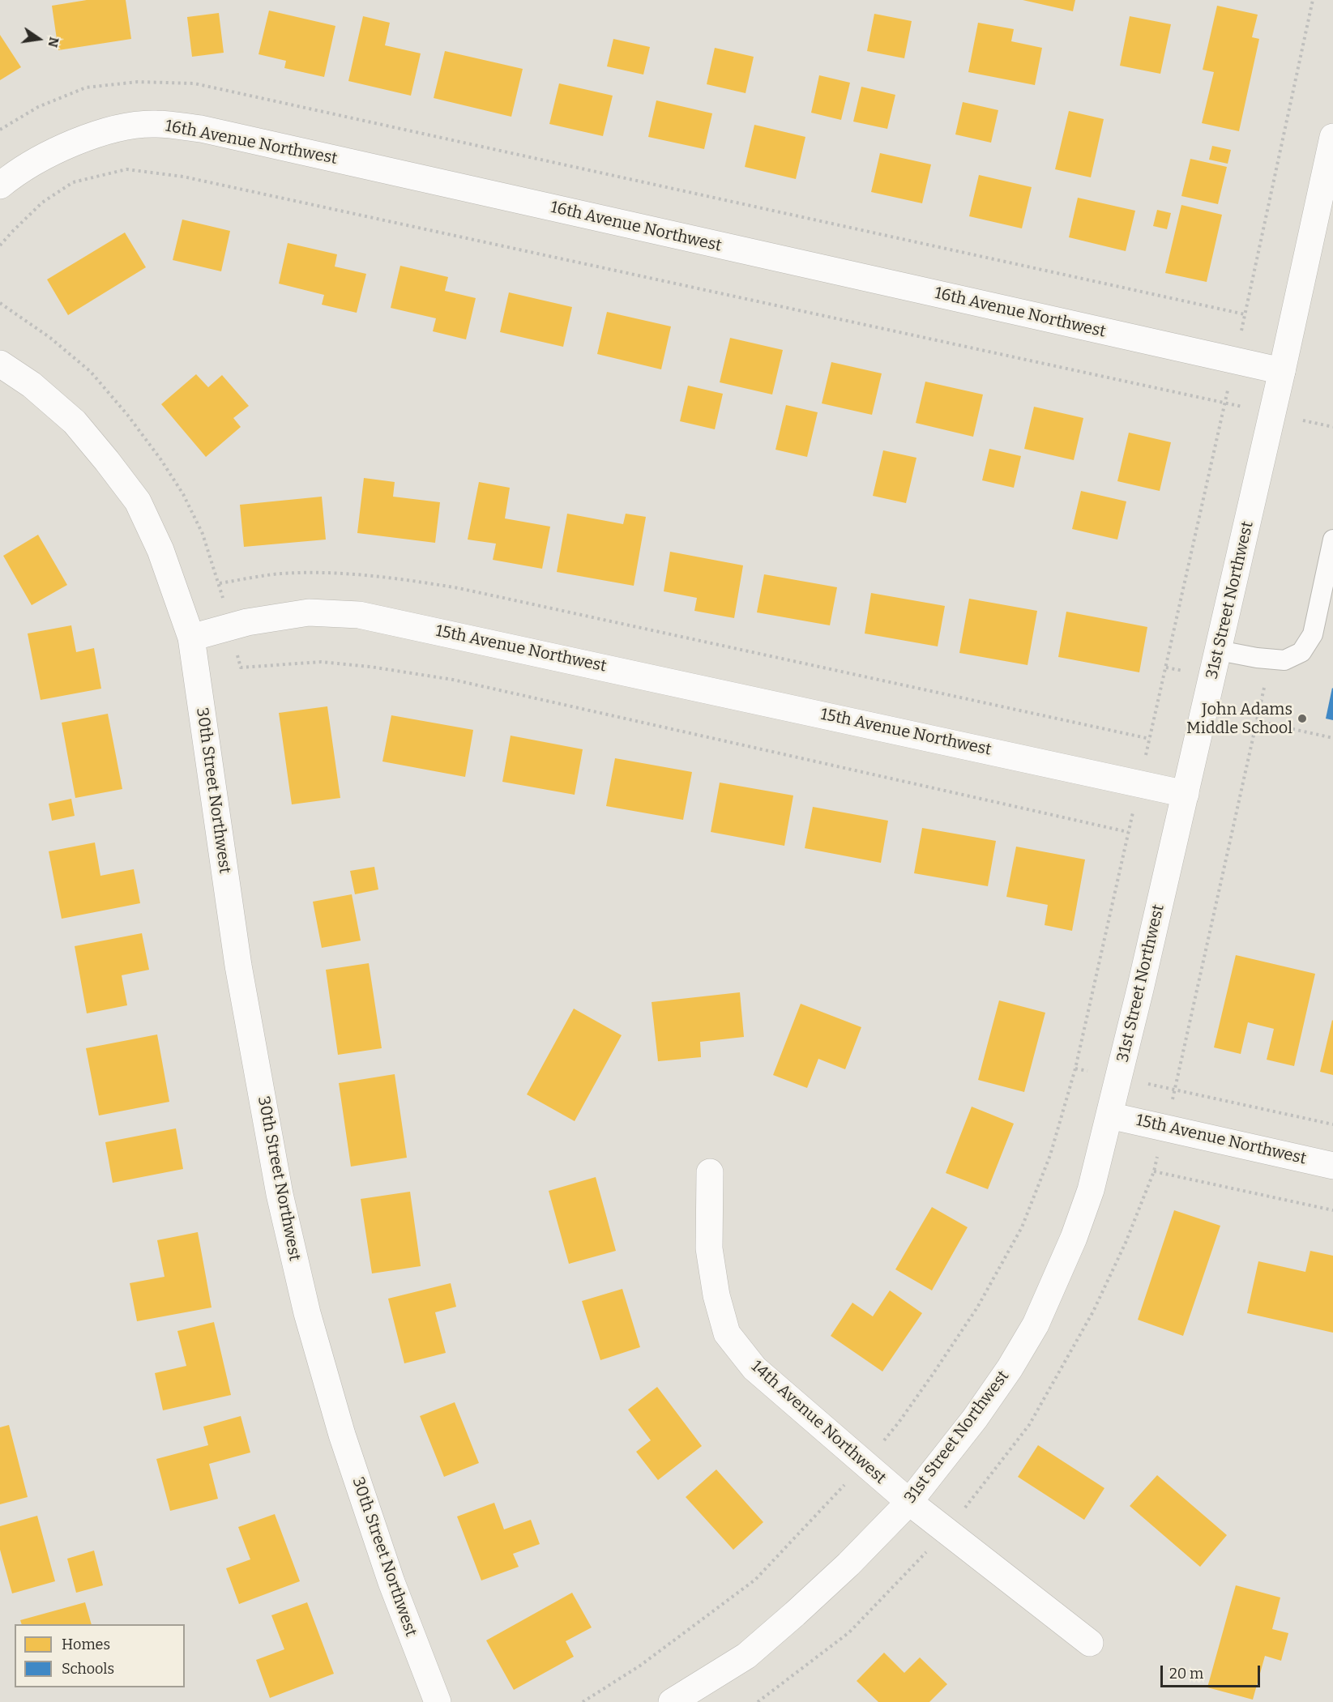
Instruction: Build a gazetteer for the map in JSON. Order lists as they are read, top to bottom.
{
  "streets": {
    "street": [
      "16th Avenue Northwest",
      "31st Street Northwest",
      "15th Avenue Northwest",
      "30th Street Northwest",
      "14th Avenue Northwest"
    ]
  },
  "crossings": [
    ["16th Avenue Northwest", "31st Street Northwest"],
    ["31st Street Northwest", "15th Avenue Northwest"],
    ["31st Street Northwest", "14th Avenue Northwest"],
    ["15th Avenue Northwest", "30th Street Northwest"]
  ],
  "places": ["John Adams Middle School"],
  "legend": ["Homes", "Schools"],
  "scale_bar": "20 m",
  "north": "right"
}
